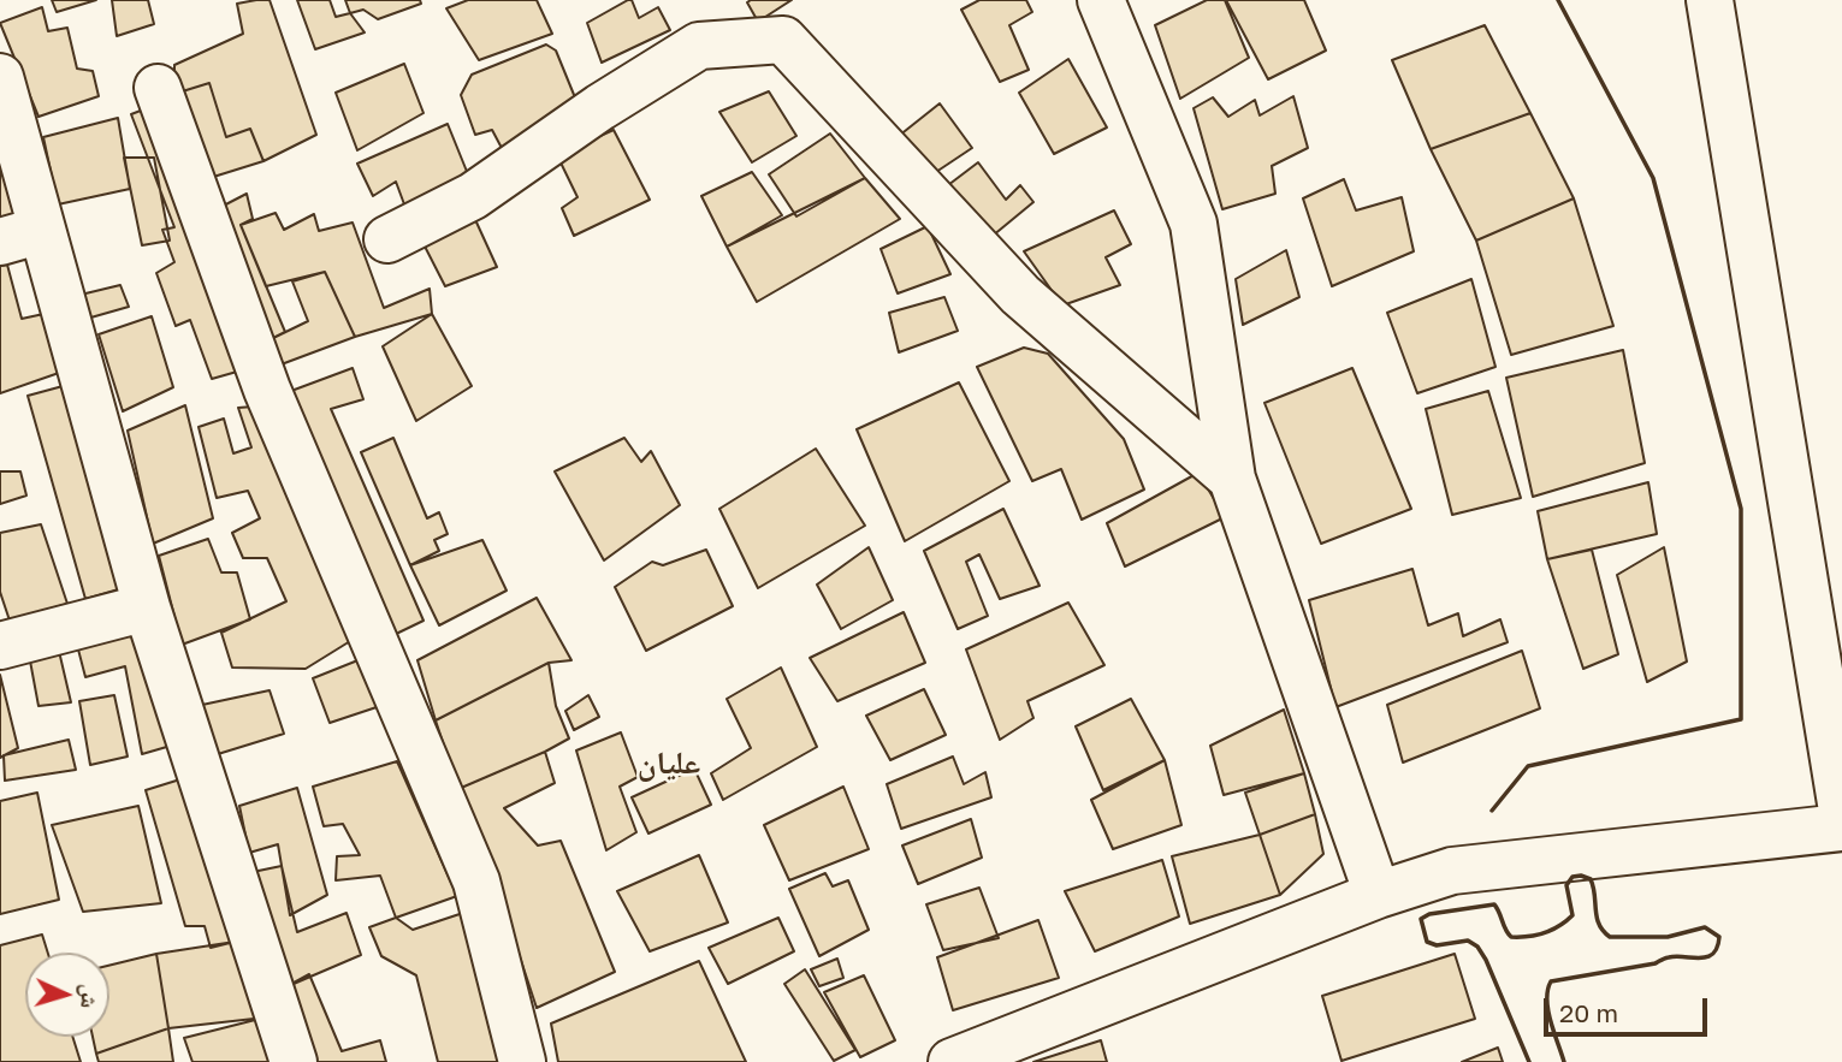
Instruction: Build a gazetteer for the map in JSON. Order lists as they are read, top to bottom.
{
  "districts": ["عليان"],
  "scale_bar": "20 m",
  "north": "right"
}
